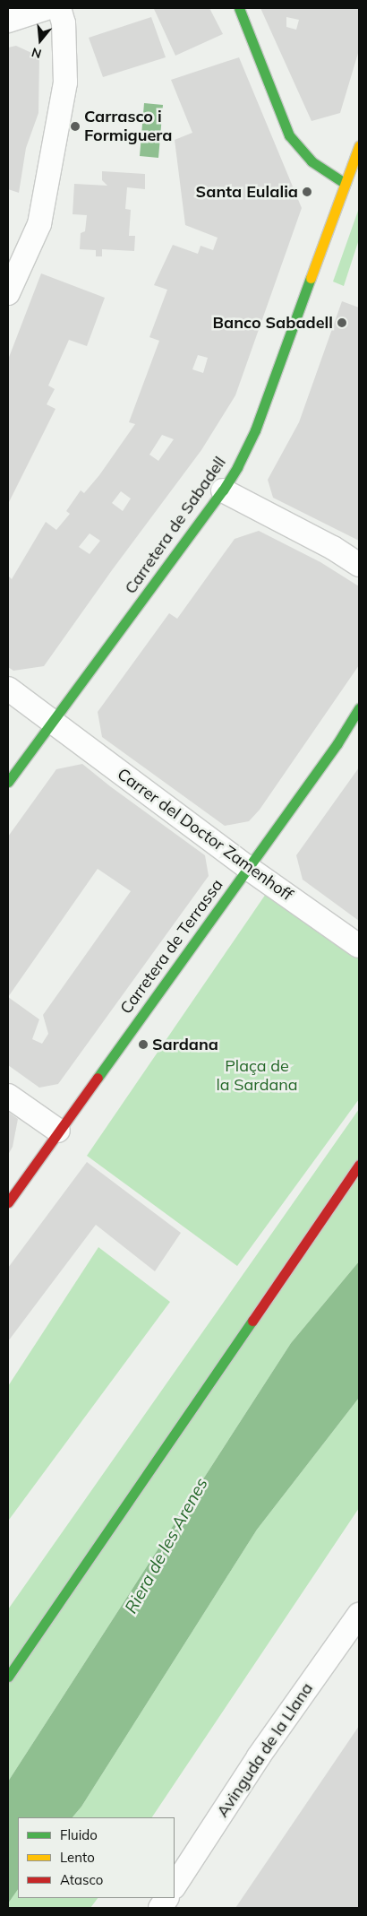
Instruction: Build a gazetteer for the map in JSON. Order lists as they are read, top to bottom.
{
  "streets": {
    "street": [
      "Carretera de Sabadell",
      "Carrer del Doctor Zamenhoff",
      "Carretera de Terrassa",
      "Avinguda de la Llana"
    ]
  },
  "crossings": [
    ["Carretera de Sabadell", "Carrer del Doctor Zamenhoff"],
    ["Carrer del Doctor Zamenhoff", "Carretera de Terrassa"]
  ],
  "water": ["Riera de les Arenes"],
  "parks": ["Plaça de la Sardana"],
  "places": [
    "Carrasco i Formiguera",
    "Santa Eulalia",
    "Banco Sabadell",
    "Sardana"
  ],
  "legend": ["Fluido", "Lento", "Atasco"],
  "north": "bottom"
}
